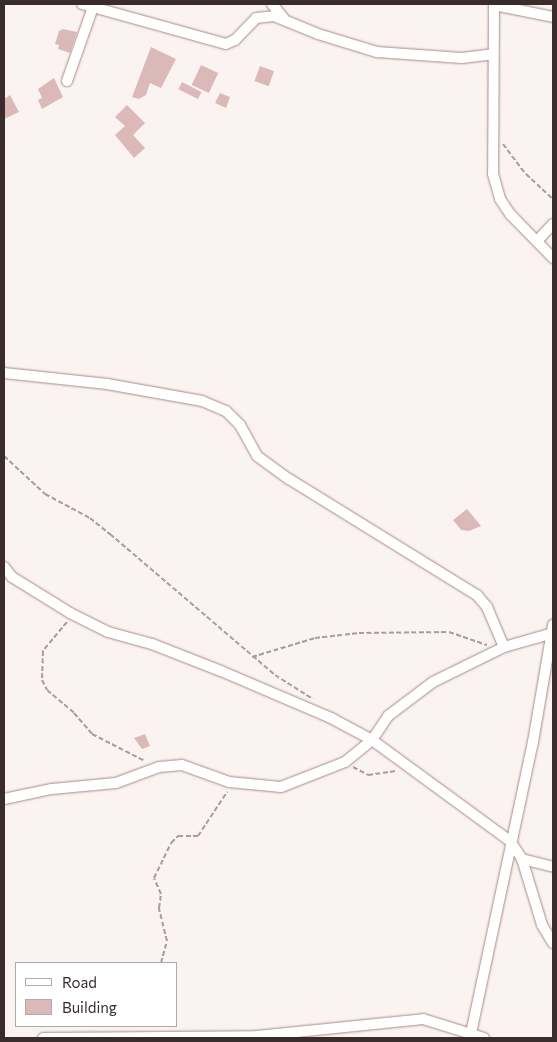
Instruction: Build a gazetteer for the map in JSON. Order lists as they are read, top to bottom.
{
  "legend": ["Road", "Building"]
}
